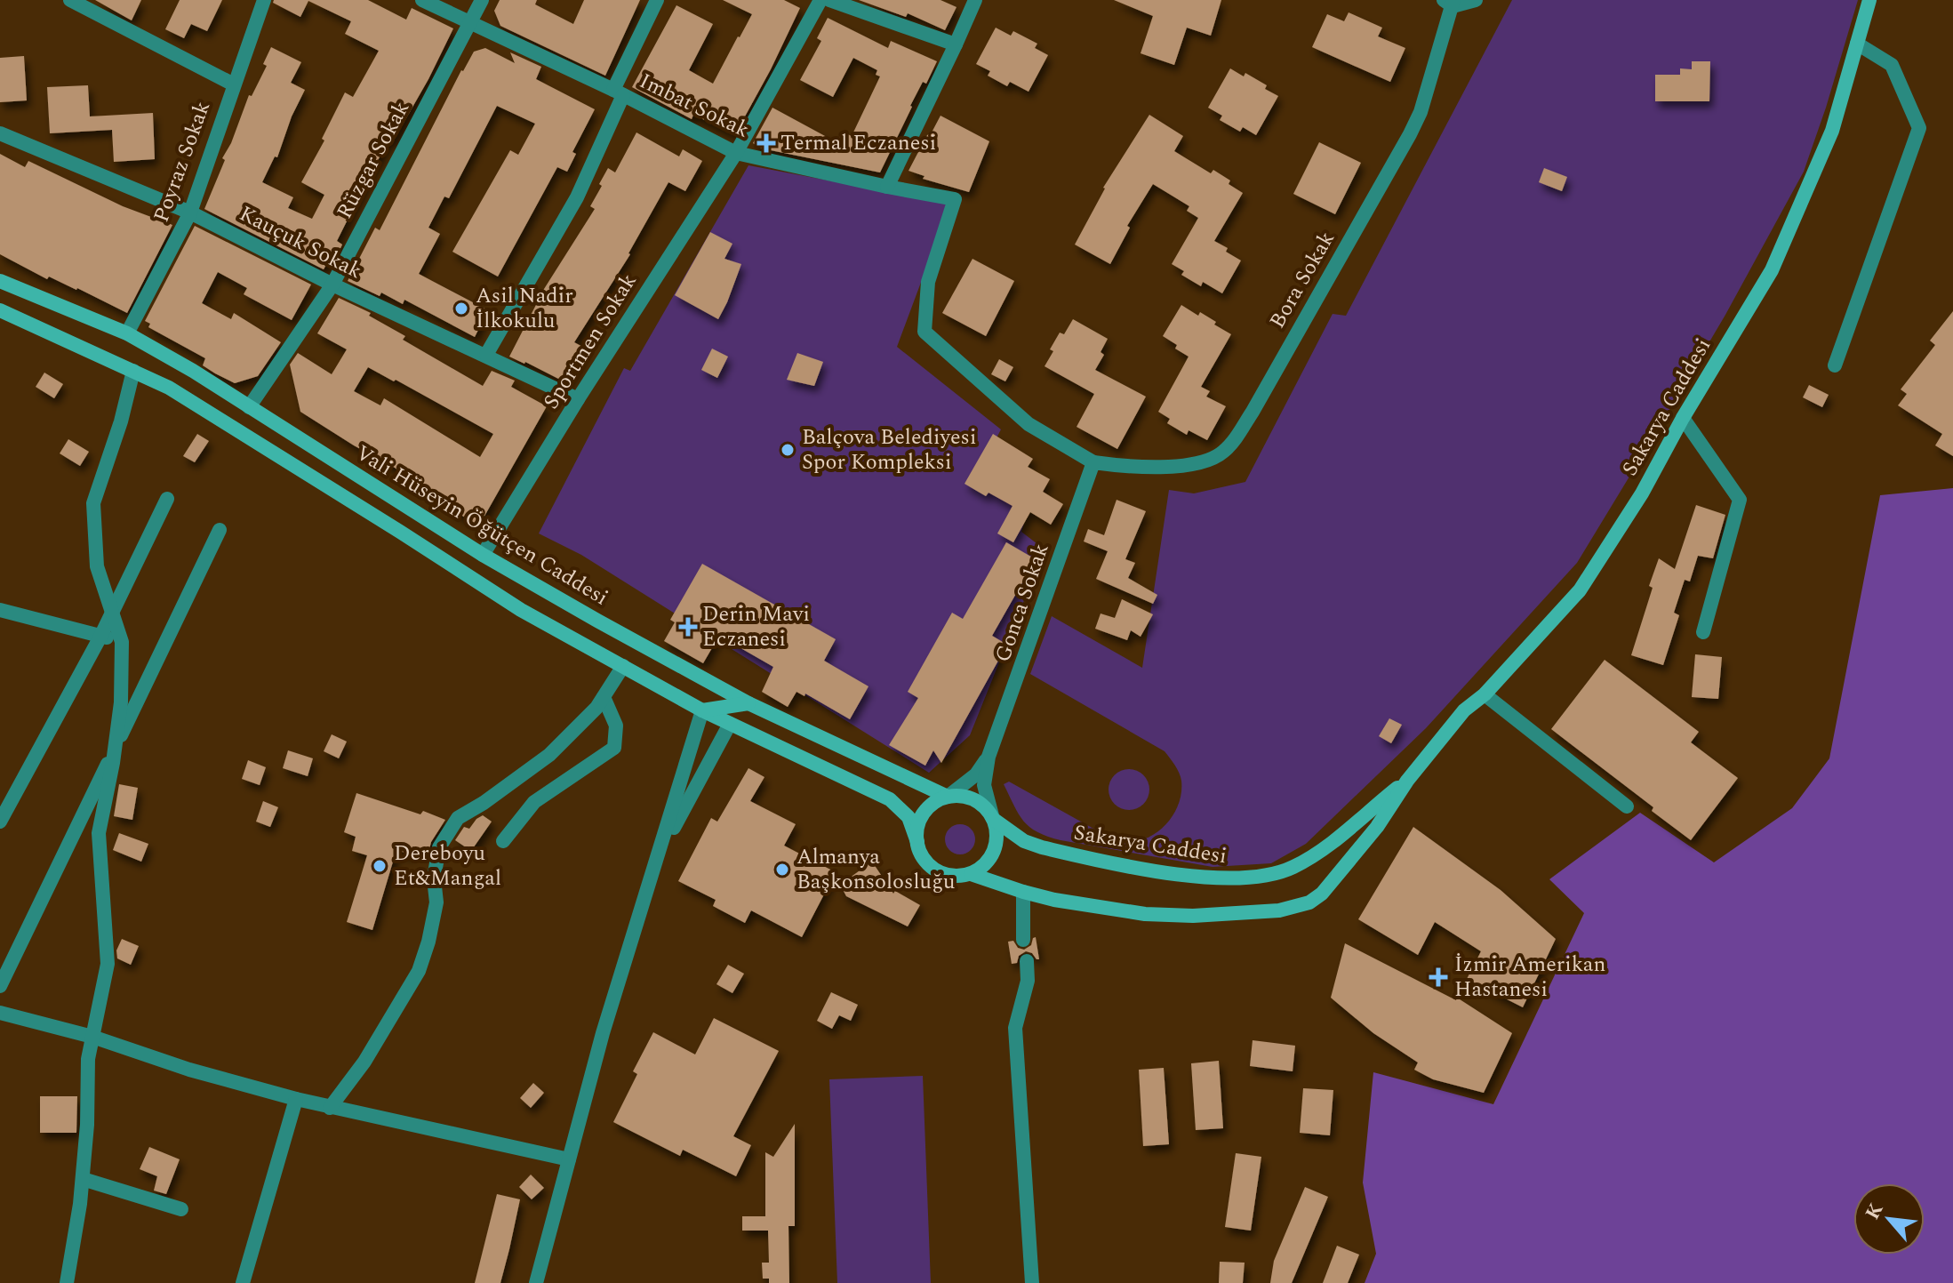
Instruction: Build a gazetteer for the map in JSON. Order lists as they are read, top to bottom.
{
  "streets": {
    "main road": ["Sakarya Caddesi", "Vali Hüseyin Öğütçen Caddesi"],
    "street": [
      "Imbat Sokak",
      "Rüzgar Sokak",
      "Poyraz Sokak",
      "Kauçuk Sokak",
      "Bora Sokak",
      "Sportmen Sokak",
      "Gonca Sokak"
    ]
  },
  "crossings": [
    ["Imbat Sokak", "Rüzgar Sokak"],
    ["Imbat Sokak", "Bora Sokak"],
    ["Imbat Sokak", "Sportmen Sokak"],
    ["Imbat Sokak", "Gonca Sokak"],
    ["Rüzgar Sokak", "Kauçuk Sokak"],
    ["Rüzgar Sokak", "Vali Hüseyin Öğütçen Caddesi"],
    ["Poyraz Sokak", "Kauçuk Sokak"],
    ["Poyraz Sokak", "Vali Hüseyin Öğütçen Caddesi"],
    ["Kauçuk Sokak", "Sportmen Sokak"],
    ["Bora Sokak", "Gonca Sokak"],
    ["Sportmen Sokak", "Vali Hüseyin Öğütçen Caddesi"],
    ["Sakarya Caddesi", "Vali Hüseyin Öğütçen Caddesi"]
  ],
  "places": {
    "health": ["Termal Eczanesi", "Derin Mavi Eczanesi", "İzmir Amerikan Hastanesi"],
    "other": [
      "Asil Nadir İlkokulu",
      "Balçova Belediyesi Spor Kompleksi",
      "Dereboyu Et&Mangal",
      "Almanya Başkonsolosluğu"
    ]
  },
  "north": "top left"
}
